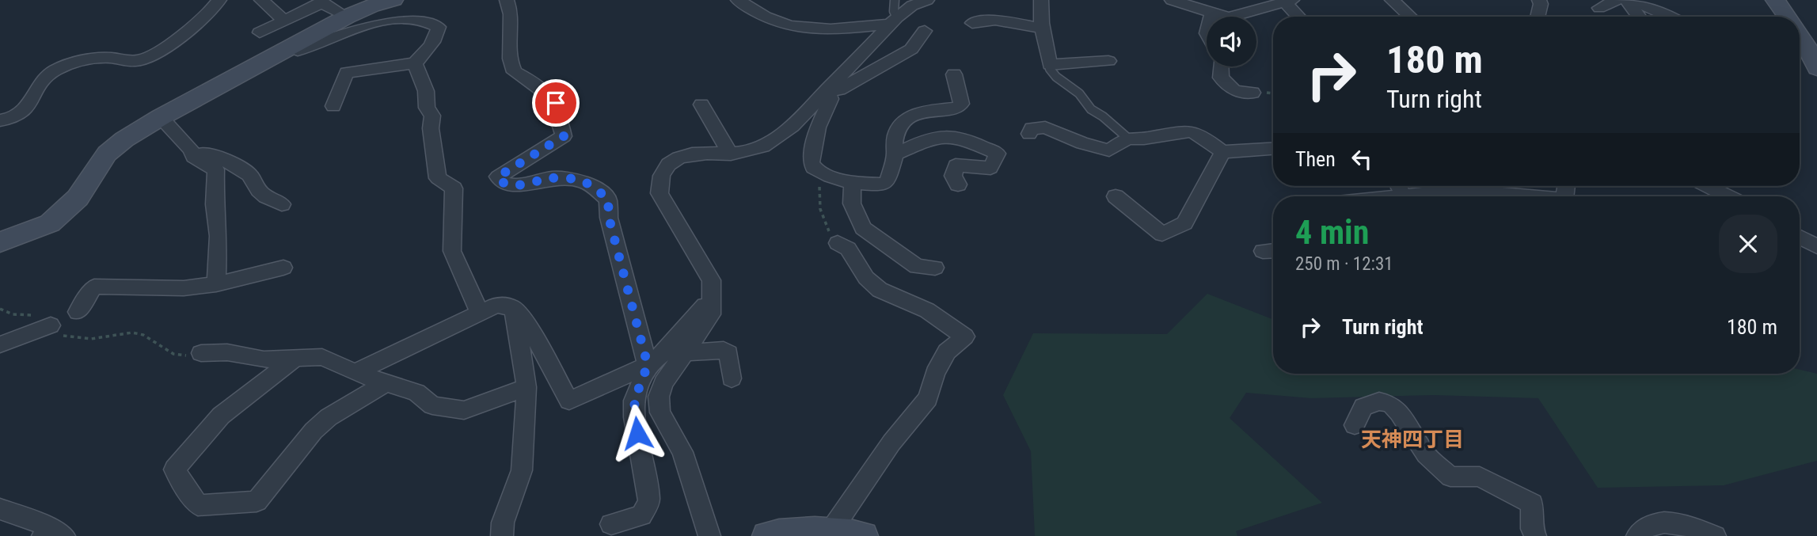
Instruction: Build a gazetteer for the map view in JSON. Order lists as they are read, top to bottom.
{
  "districts": ["天神四丁目"],
  "page": {
    "turn": ["180 m", "Turn right"],
    "then": "Then",
    "heading": ["4 min", "250 m · 12:31"],
    "list": [
      {
        "name": "Turn right",
        "value": "180 m"
      }
    ]
  }
}
